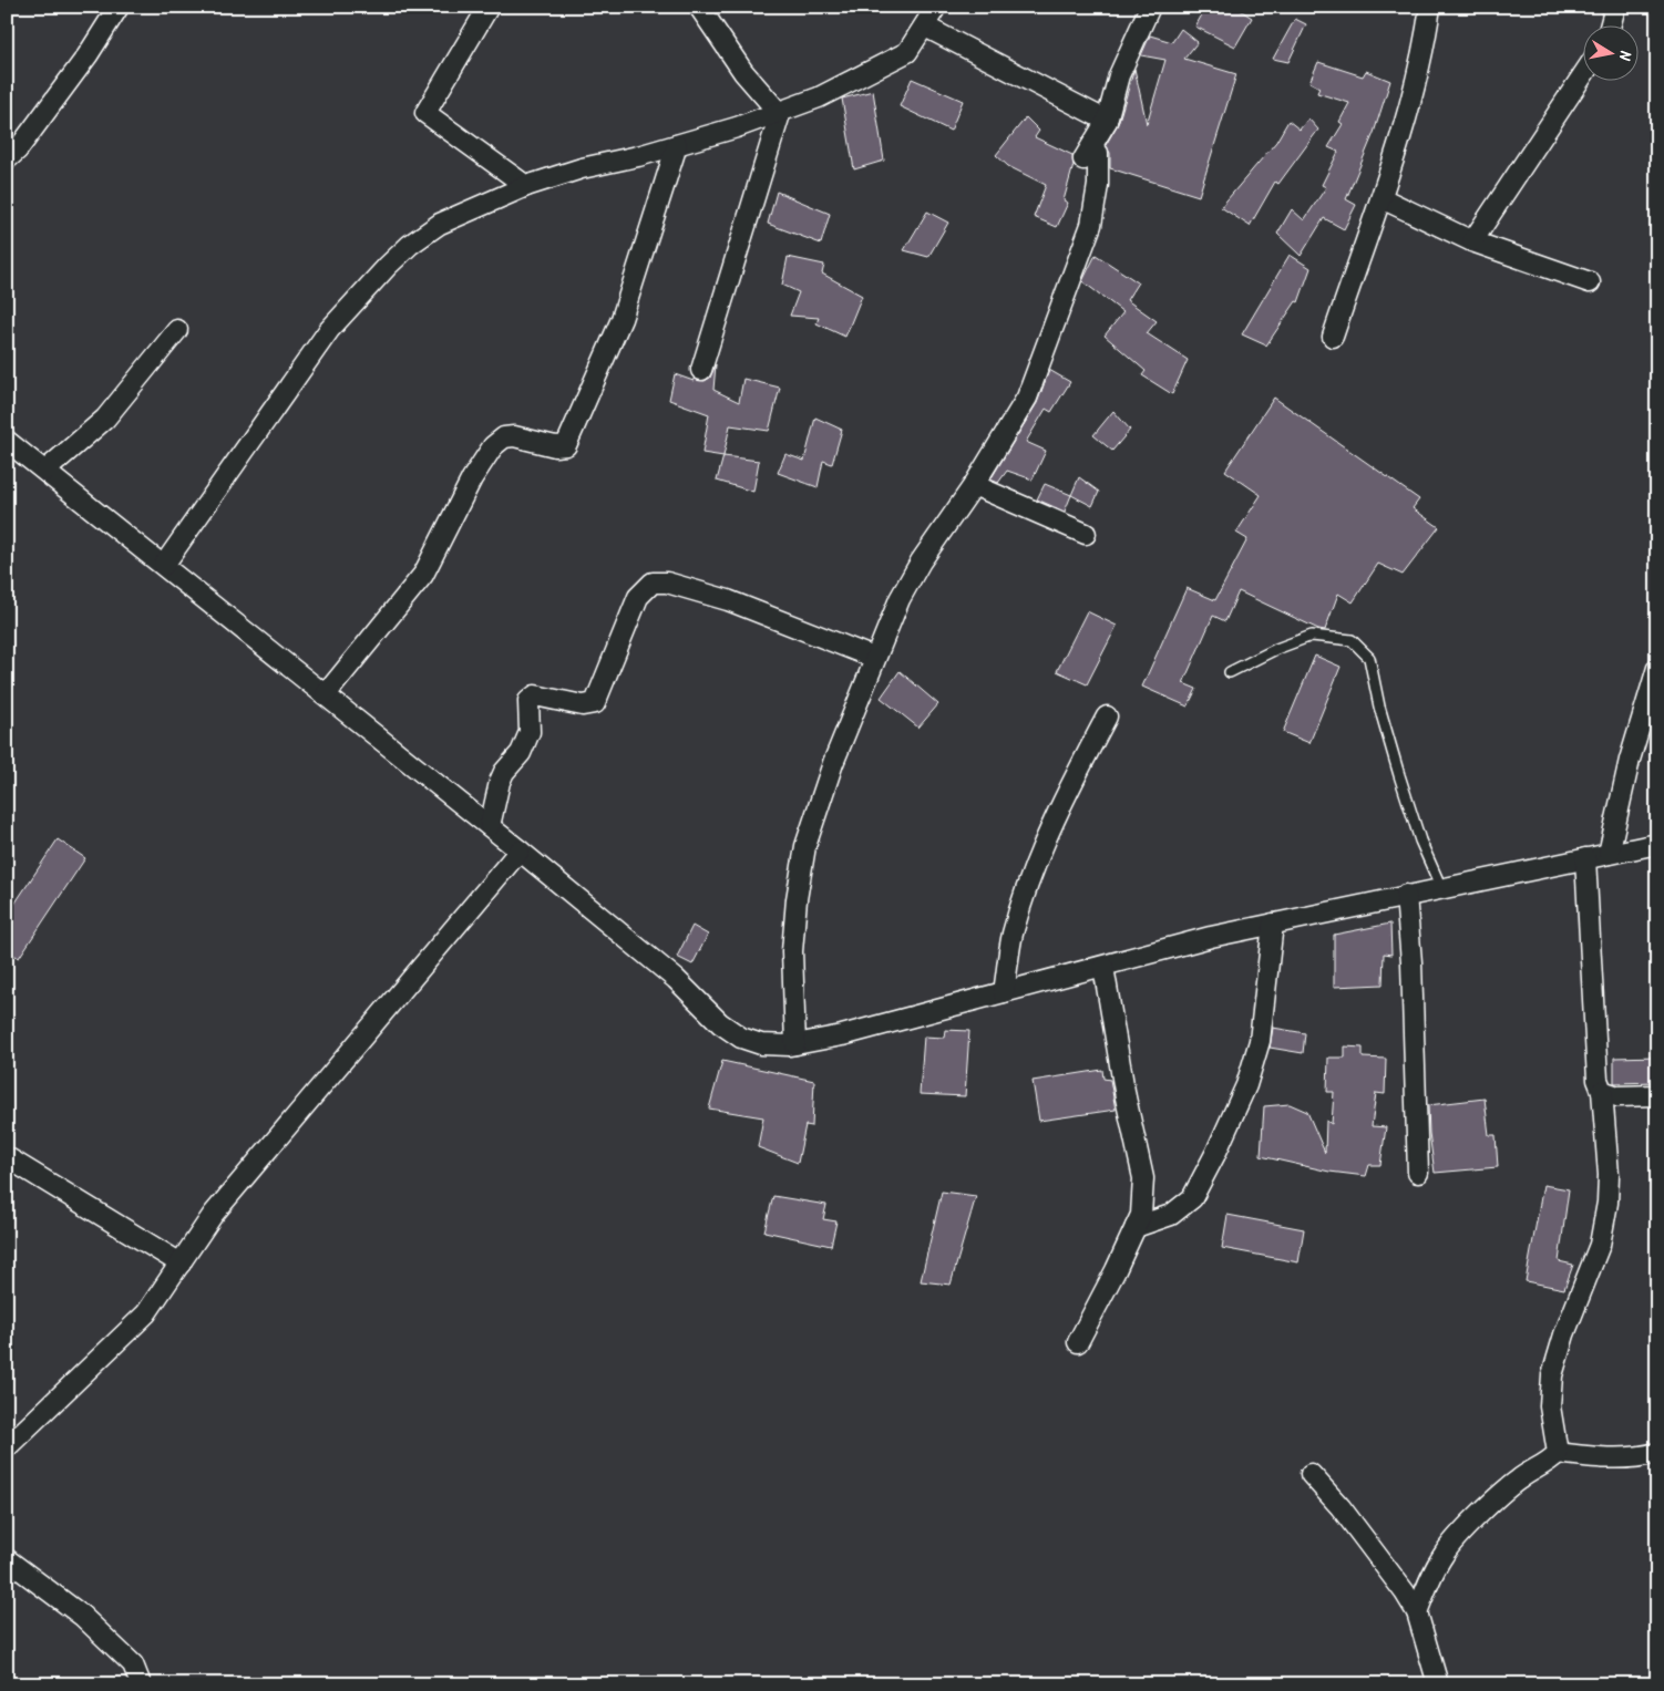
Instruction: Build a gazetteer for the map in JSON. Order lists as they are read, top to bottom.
{
  "north": "right"
}
